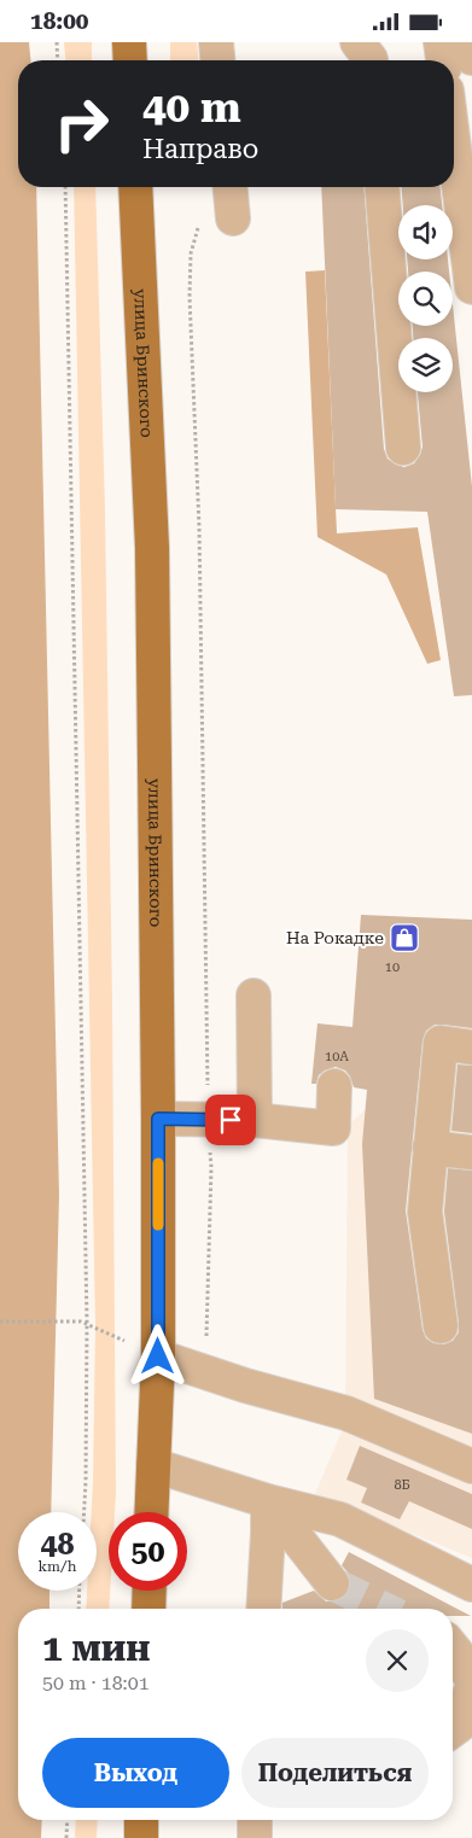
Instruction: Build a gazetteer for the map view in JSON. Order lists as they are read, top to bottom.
{
  "streets": {
    "main road": ["улица Бринского"]
  },
  "places": {
    "shop": ["На Рокадке"]
  },
  "house_numbers": ["10", "10А", "8Б"],
  "page": {
    "status": "18:00",
    "turn": ["40 m", "Направо"],
    "speed": "48 km/h",
    "limit": "50",
    "heading": ["1 мин", "50 m · 18:01"],
    "buttons": ["Выход", "Поделиться"]
  }
}
